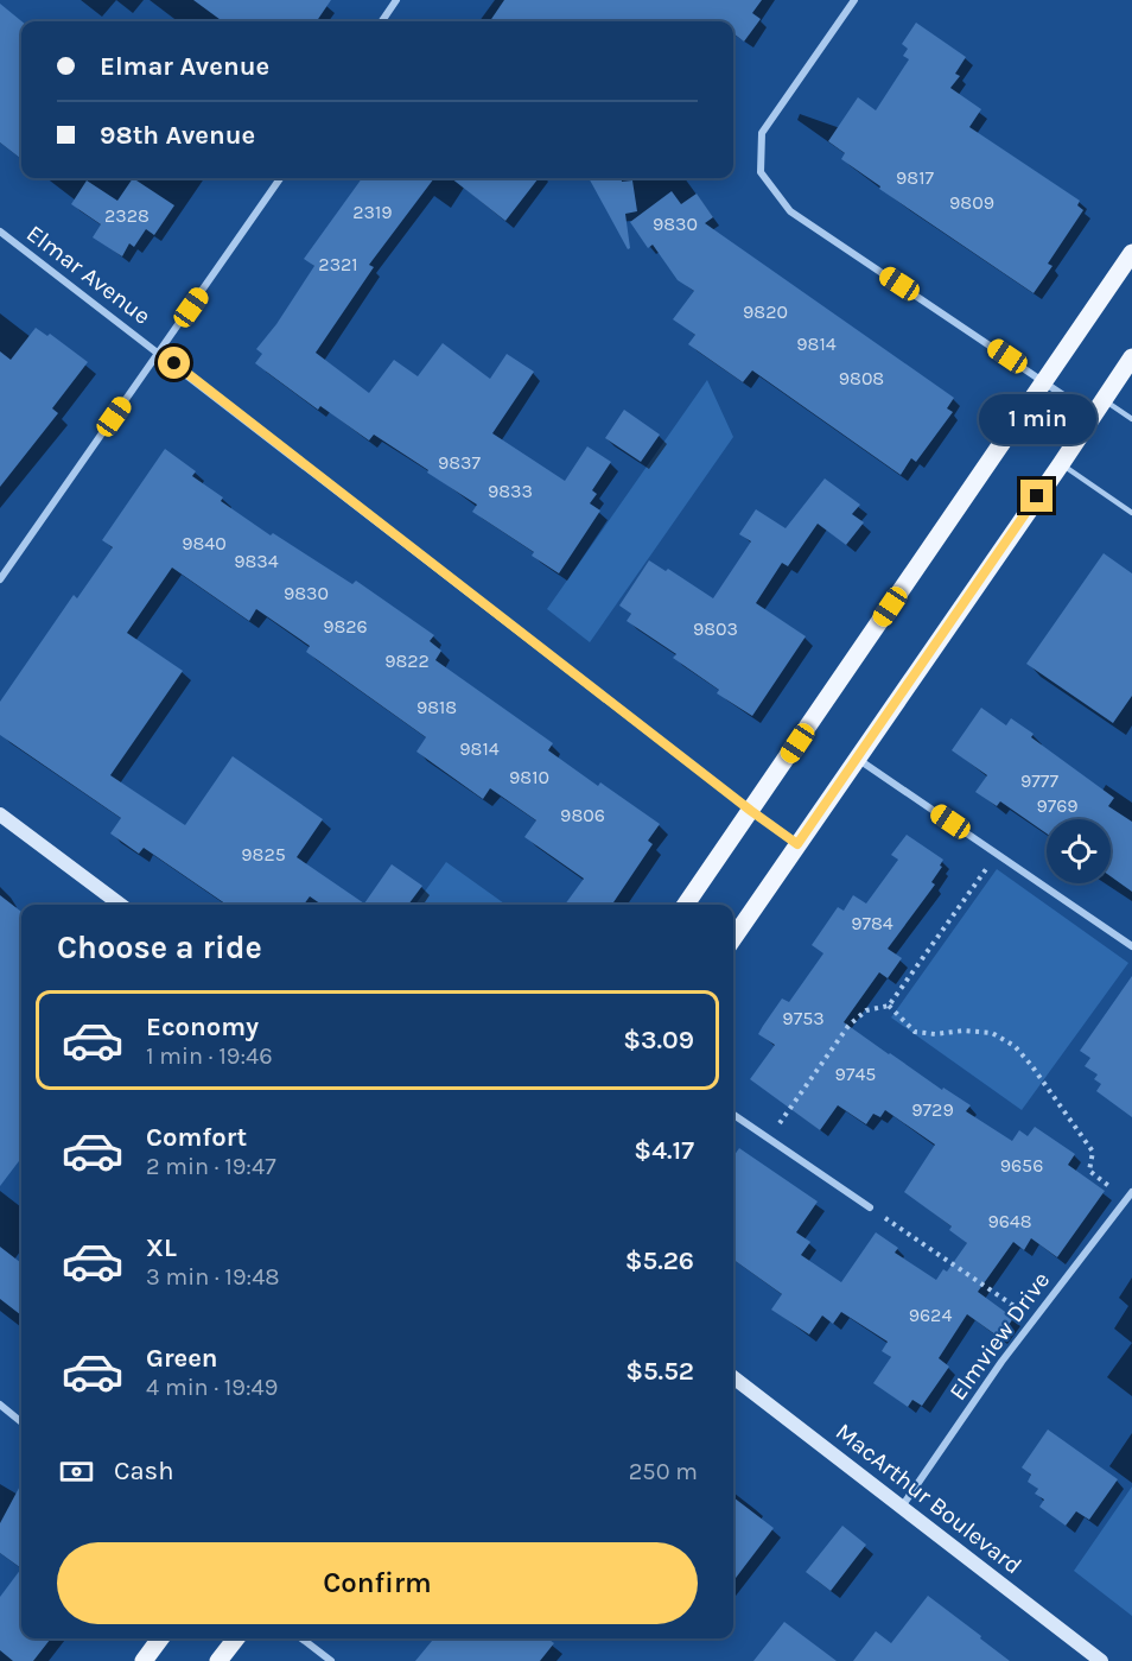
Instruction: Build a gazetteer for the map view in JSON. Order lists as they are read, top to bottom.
{
  "streets": {
    "main road": ["MacArthur Boulevard"],
    "street": ["Elmar Avenue", "Elmview Drive"]
  },
  "crossings": [
    ["Elmview Drive", "MacArthur Boulevard"]
  ],
  "house_numbers": [
    "9817",
    "9809",
    "2319",
    "2328",
    "9830",
    "2321",
    "9820",
    "9814",
    "9808",
    "9837",
    "9833",
    "9840",
    "9834",
    "9830",
    "9826",
    "9803",
    "9822",
    "9818",
    "9814",
    "9810",
    "9777",
    "9769",
    "9806",
    "9825",
    "9784",
    "9753",
    "9745",
    "9729",
    "9656",
    "9648",
    "9624"
  ],
  "page": {
    "banner": ["Elmar Avenue", "98th Avenue"],
    "bubble": "1 min",
    "heading": "Choose a ride",
    "list": [
      {
        "name": "Economy",
        "note": "1 min · 19:46",
        "value": "$3.09"
      },
      {
        "name": "Comfort",
        "note": "2 min · 19:47",
        "value": "$4.17"
      },
      {
        "name": "XL",
        "note": "3 min · 19:48",
        "value": "$5.26"
      },
      {
        "name": "Green",
        "note": "4 min · 19:49",
        "value": "$5.52"
      }
    ],
    "pay": ["Cash", "250 m"],
    "buttons": "Confirm"
  }
}
